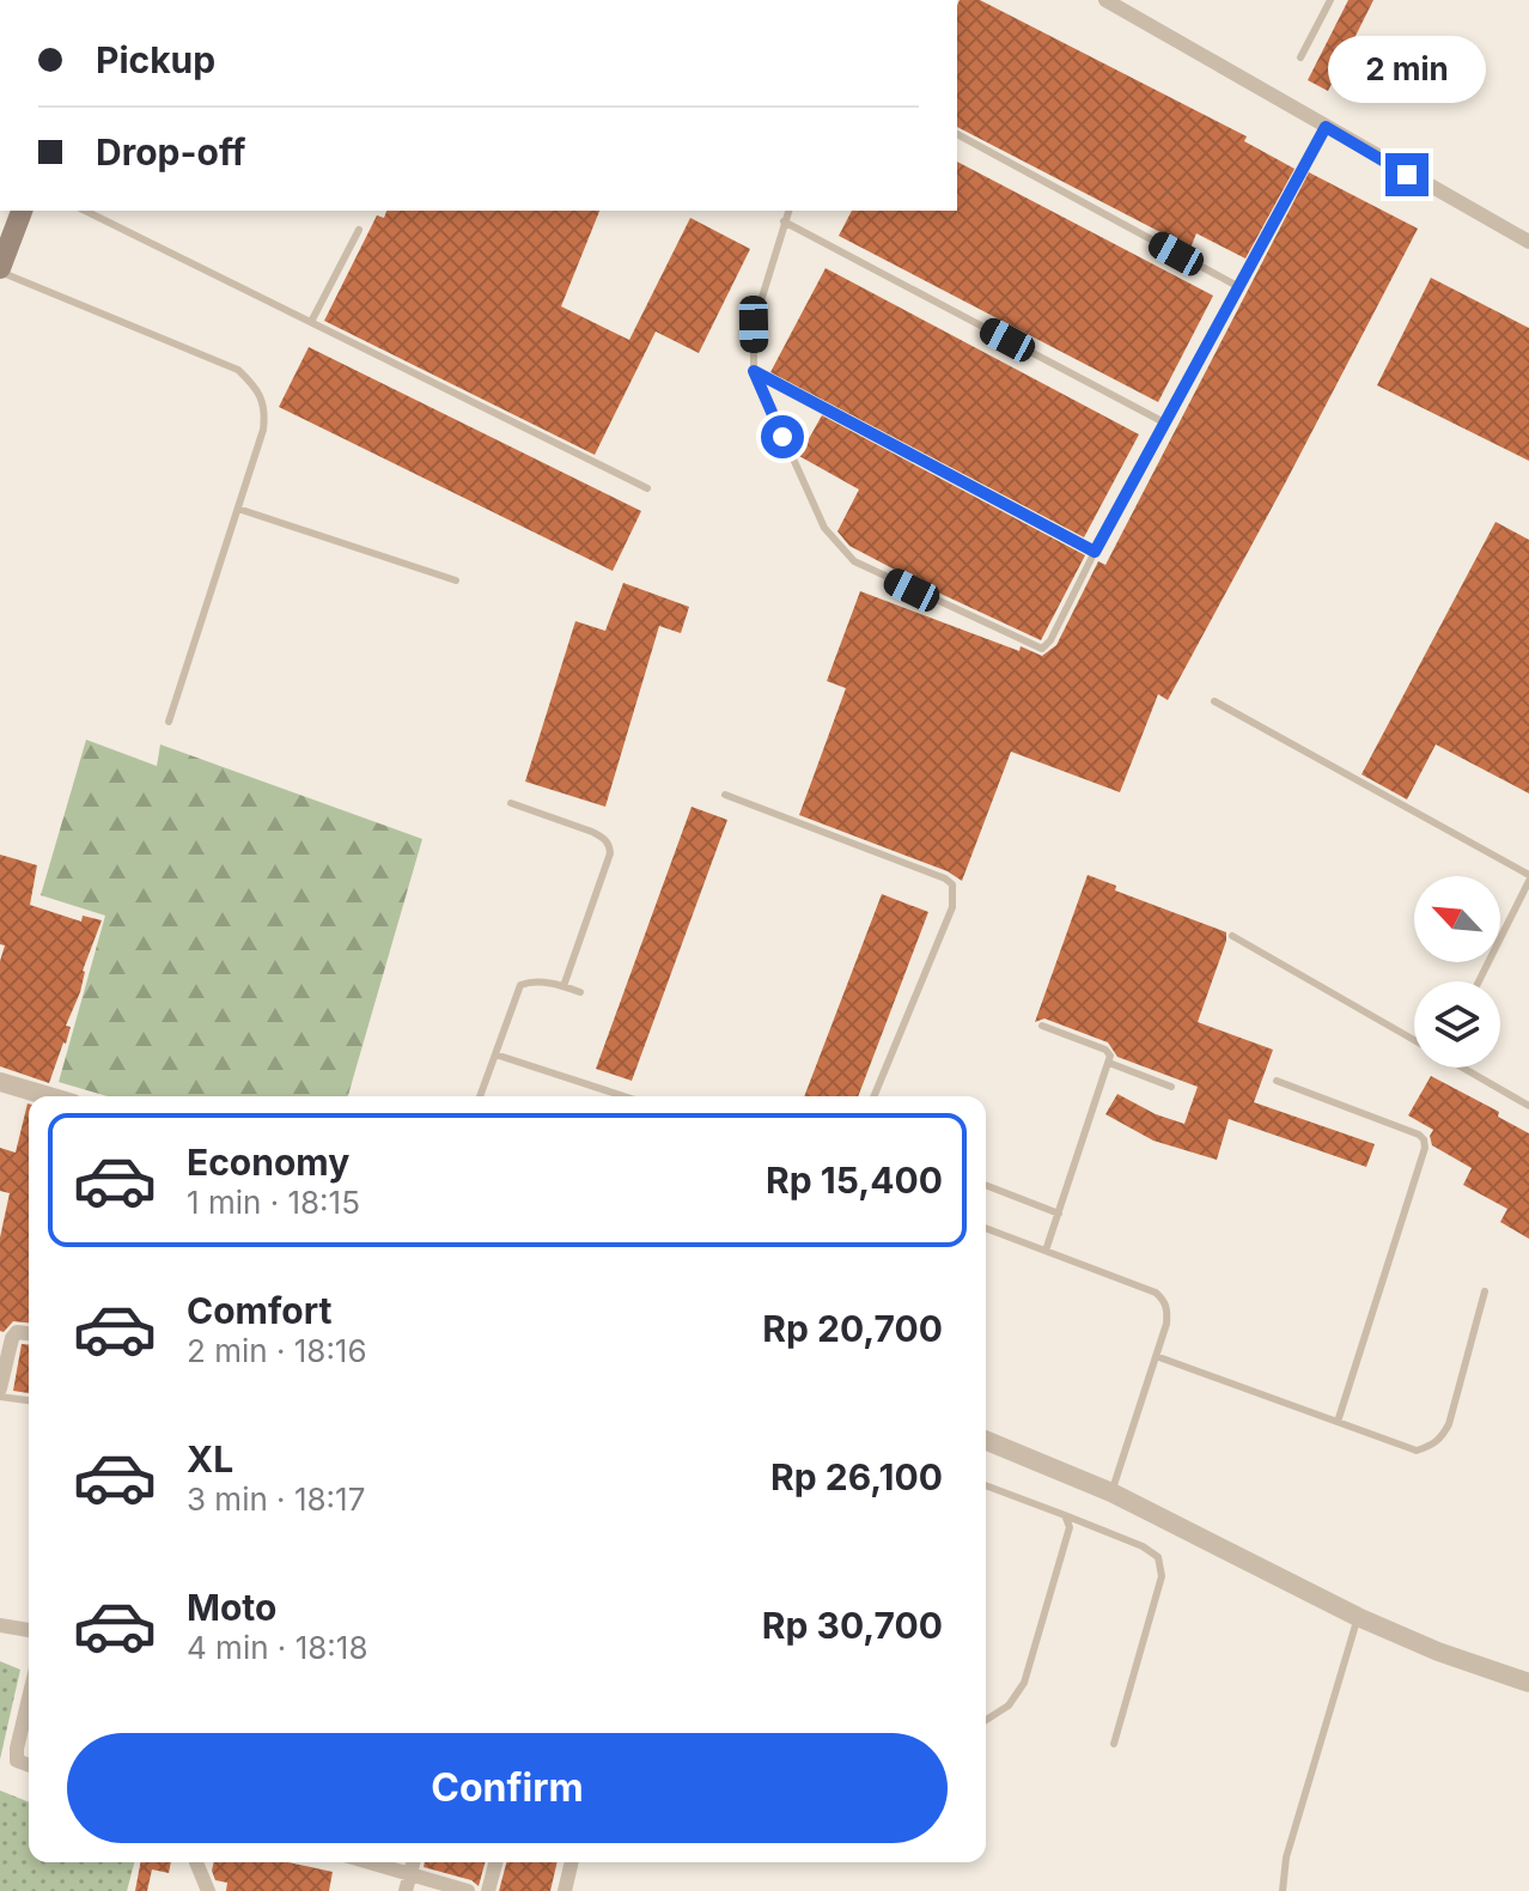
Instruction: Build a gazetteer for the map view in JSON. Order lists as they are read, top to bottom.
{
  "north": "top left",
  "page": {
    "banner": ["Pickup", "Drop-off"],
    "bubble": "2 min",
    "list": [
      {
        "name": "Economy",
        "note": "1 min · 18:15",
        "value": "Rp 15,400"
      },
      {
        "name": "Comfort",
        "note": "2 min · 18:16",
        "value": "Rp 20,700"
      },
      {
        "name": "XL",
        "note": "3 min · 18:17",
        "value": "Rp 26,100"
      },
      {
        "name": "Moto",
        "note": "4 min · 18:18",
        "value": "Rp 30,700"
      }
    ],
    "buttons": "Confirm"
  }
}
